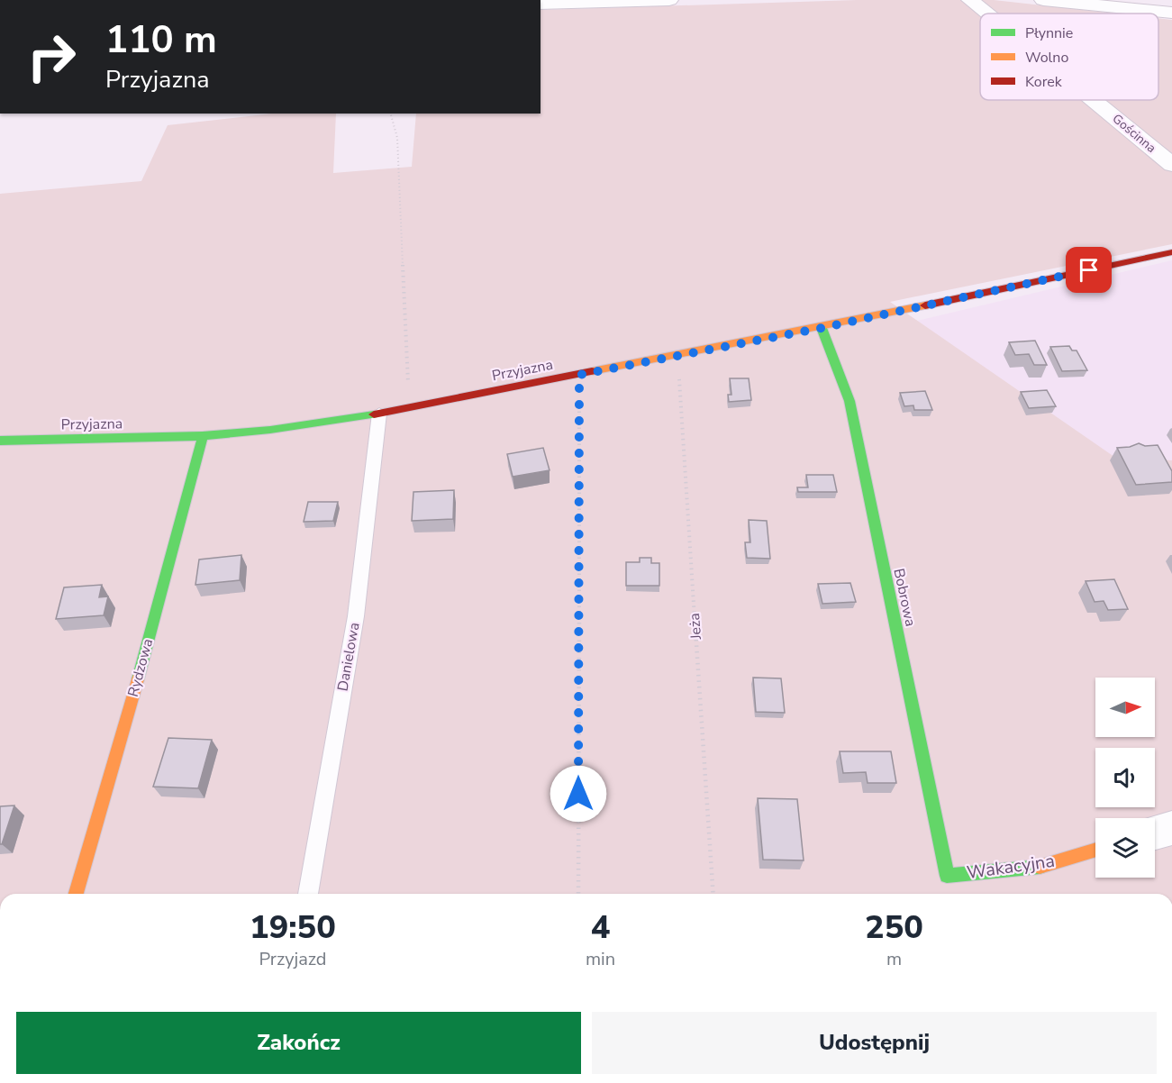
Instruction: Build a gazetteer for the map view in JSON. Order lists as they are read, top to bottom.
{
  "streets": {
    "street": [
      "Gościnna",
      "Przyjazna",
      "Bobrowa",
      "Rydzowa",
      "Wakacyjna"
    ],
    "lane": ["Danielowa"],
    "path": ["Jeża"]
  },
  "crossings": [
    ["Przyjazna", "Bobrowa"],
    ["Przyjazna", "Jeża"],
    ["Przyjazna", "Danielowa"],
    ["Przyjazna", "Rydzowa"],
    ["Bobrowa", "Wakacyjna"]
  ],
  "legend": ["Płynnie", "Wolno", "Korek"],
  "north": "right",
  "page": {
    "turn": ["110 m", "Przyjazna"],
    "eta": [
      "19:50",
      "Przyjazd",
      "4",
      "min",
      "250",
      "m"
    ],
    "buttons": ["Zakończ", "Udostępnij"]
  }
}
